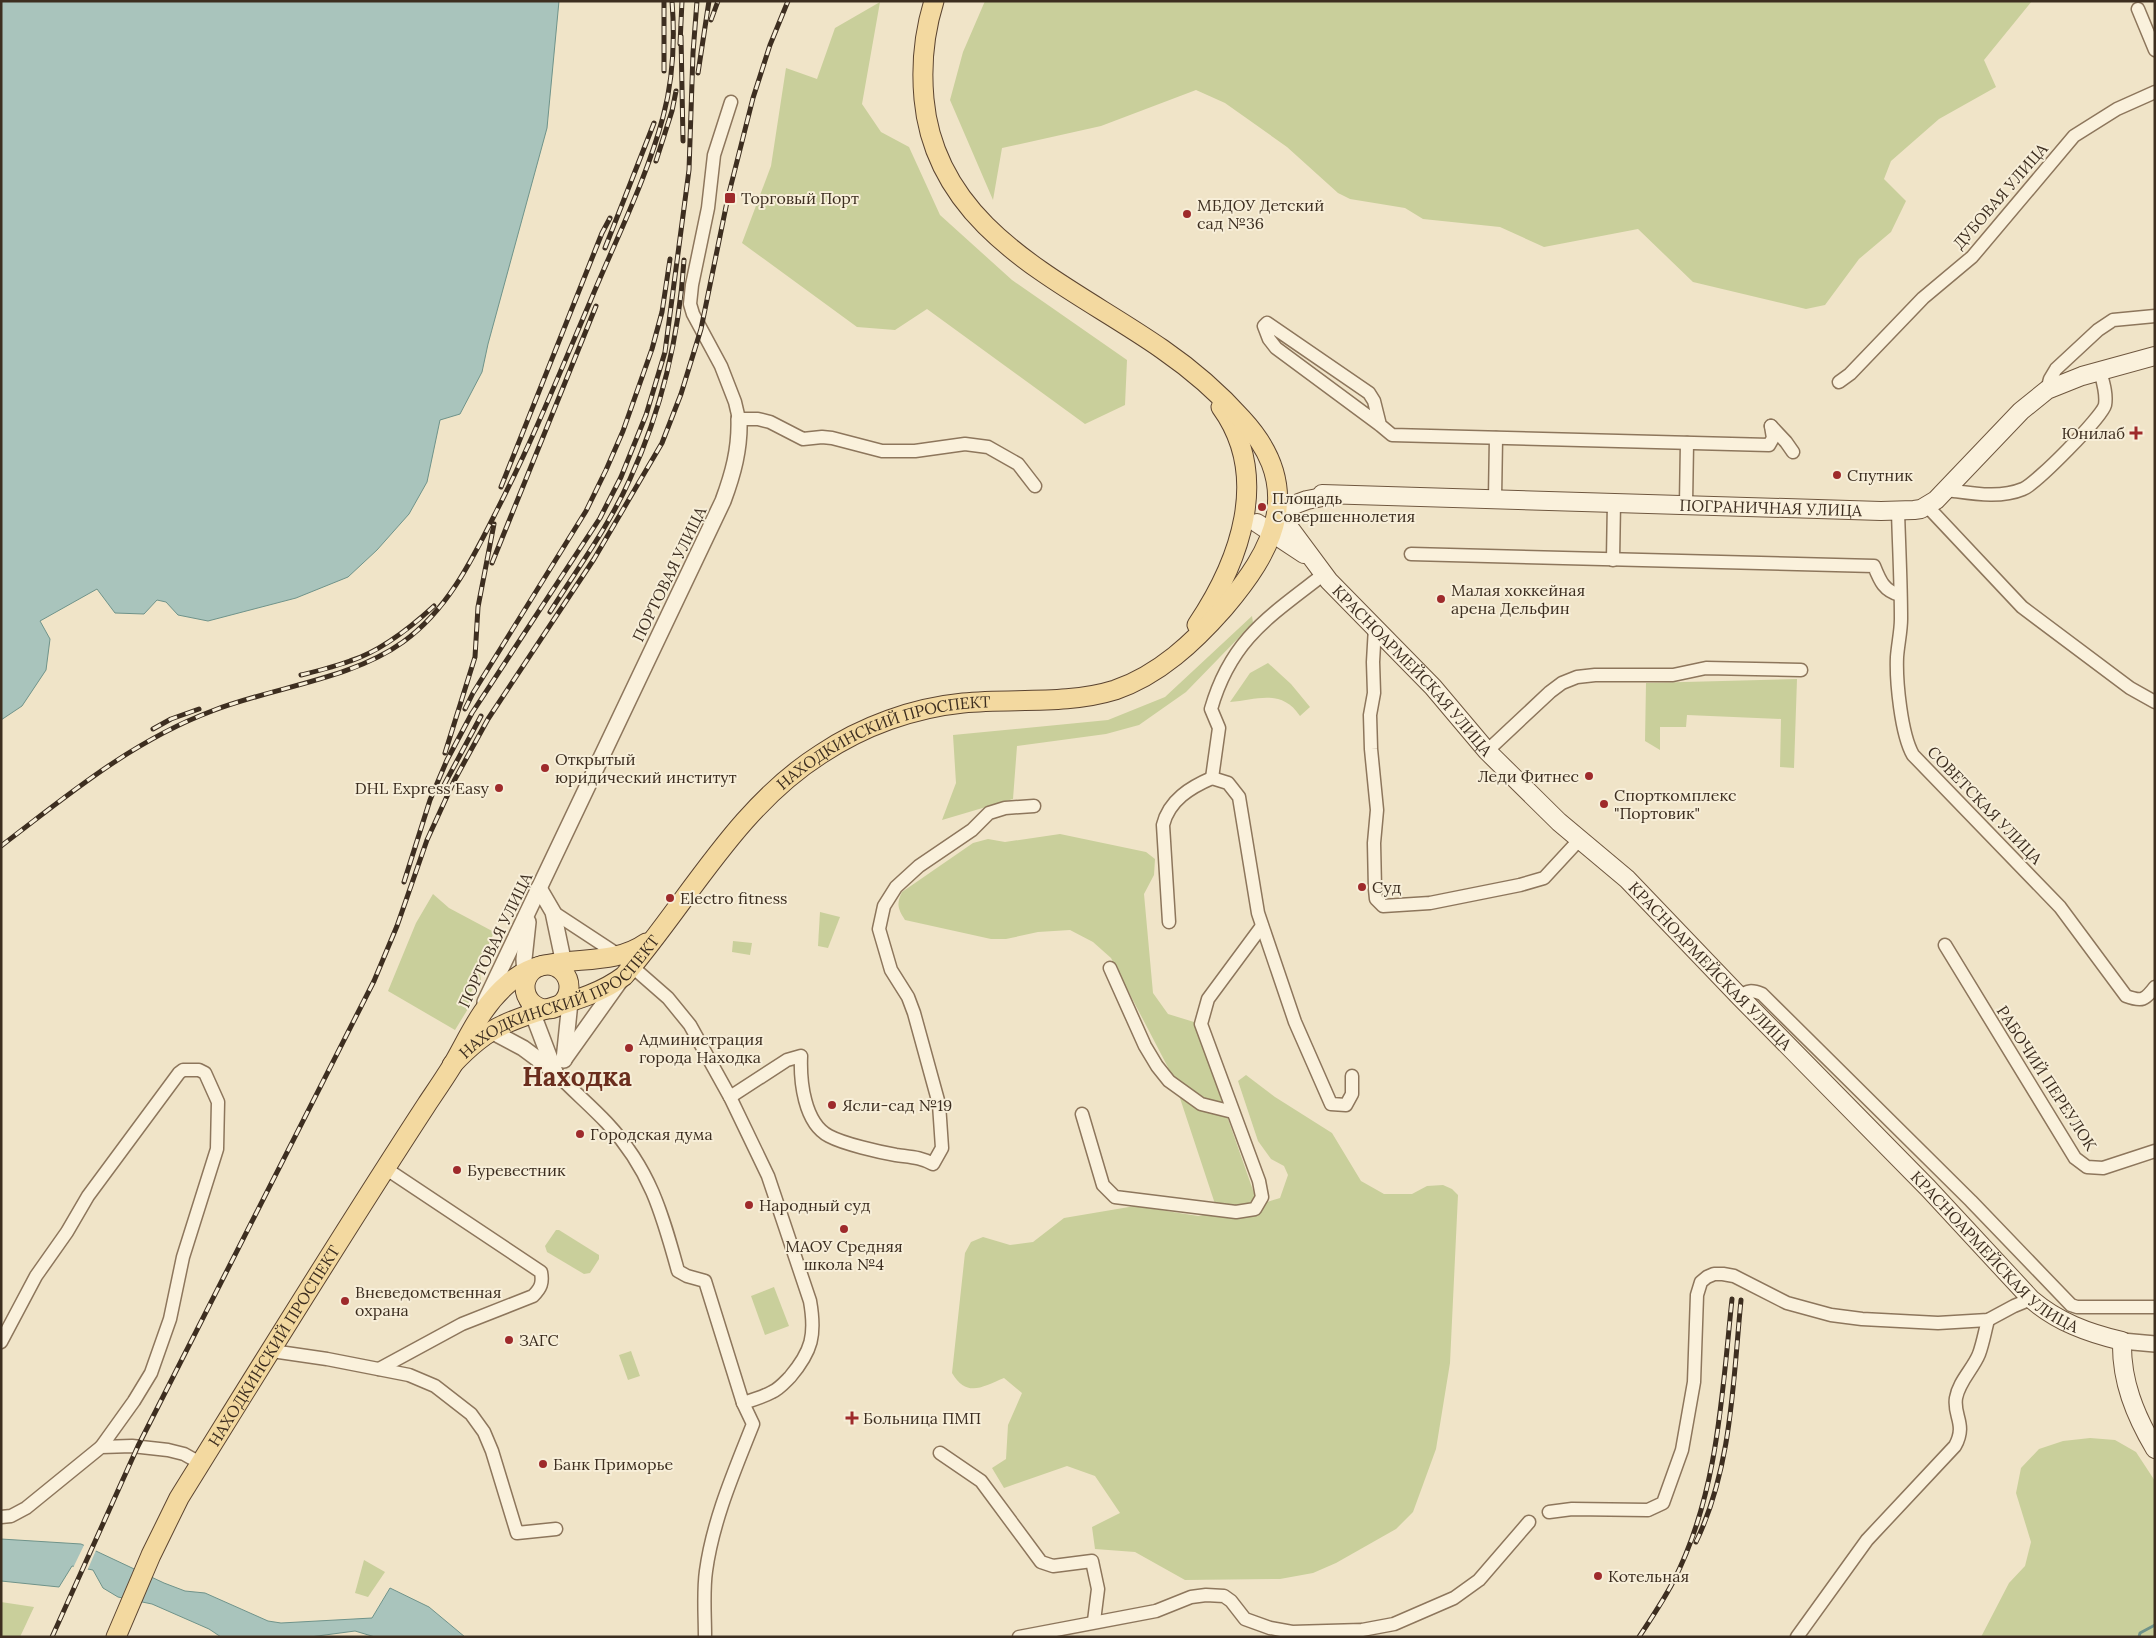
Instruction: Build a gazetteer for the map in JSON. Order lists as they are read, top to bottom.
{
  "streets": {
    "main road": ["ПОГРАНИЧНАЯ УЛИЦА", "КРАСНОАРМЕЙСКАЯ УЛИЦА", "НАХОДКИНСКИЙ ПРОСПЕКТ"],
    "street": [
      "ДУБОВАЯ УЛИЦА",
      "ПОРТОВАЯ УЛИЦА",
      "СОВЕТСКАЯ УЛИЦА",
      "РАБОЧИЙ ПЕРЕУЛОК"
    ]
  },
  "crossings": [
    ["ПОГРАНИЧНАЯ УЛИЦА", "КРАСНОАРМЕЙСКАЯ УЛИЦА"],
    ["ПОГРАНИЧНАЯ УЛИЦА", "СОВЕТСКАЯ УЛИЦА"],
    ["ПОРТОВАЯ УЛИЦА", "НАХОДКИНСКИЙ ПРОСПЕКТ"]
  ],
  "districts": ["Находка"],
  "places": {
    "transit": ["Торговый Порт"],
    "other": [
      "МБДОУ Детский сад №36",
      "Спутник",
      "Площадь Совершеннолетия",
      "Малая хоккейная арена Дельфин",
      "Открытый юридический институт",
      "Леди Фитнес",
      "DHL Express Easy",
      "Спорткомплекс \"Портовик\"",
      "Суд",
      "Electro fitness",
      "Администрация города Находка",
      "Ясли-сад №19",
      "Городская дума",
      "Буревестник",
      "Народный суд",
      "МАОУ Средняя школа №4",
      "Вневедомственная охрана",
      "ЗАГС",
      "Банк Приморье",
      "Котельная"
    ],
    "health": ["Юнилаб", "Больница ПМП"]
  }
}
